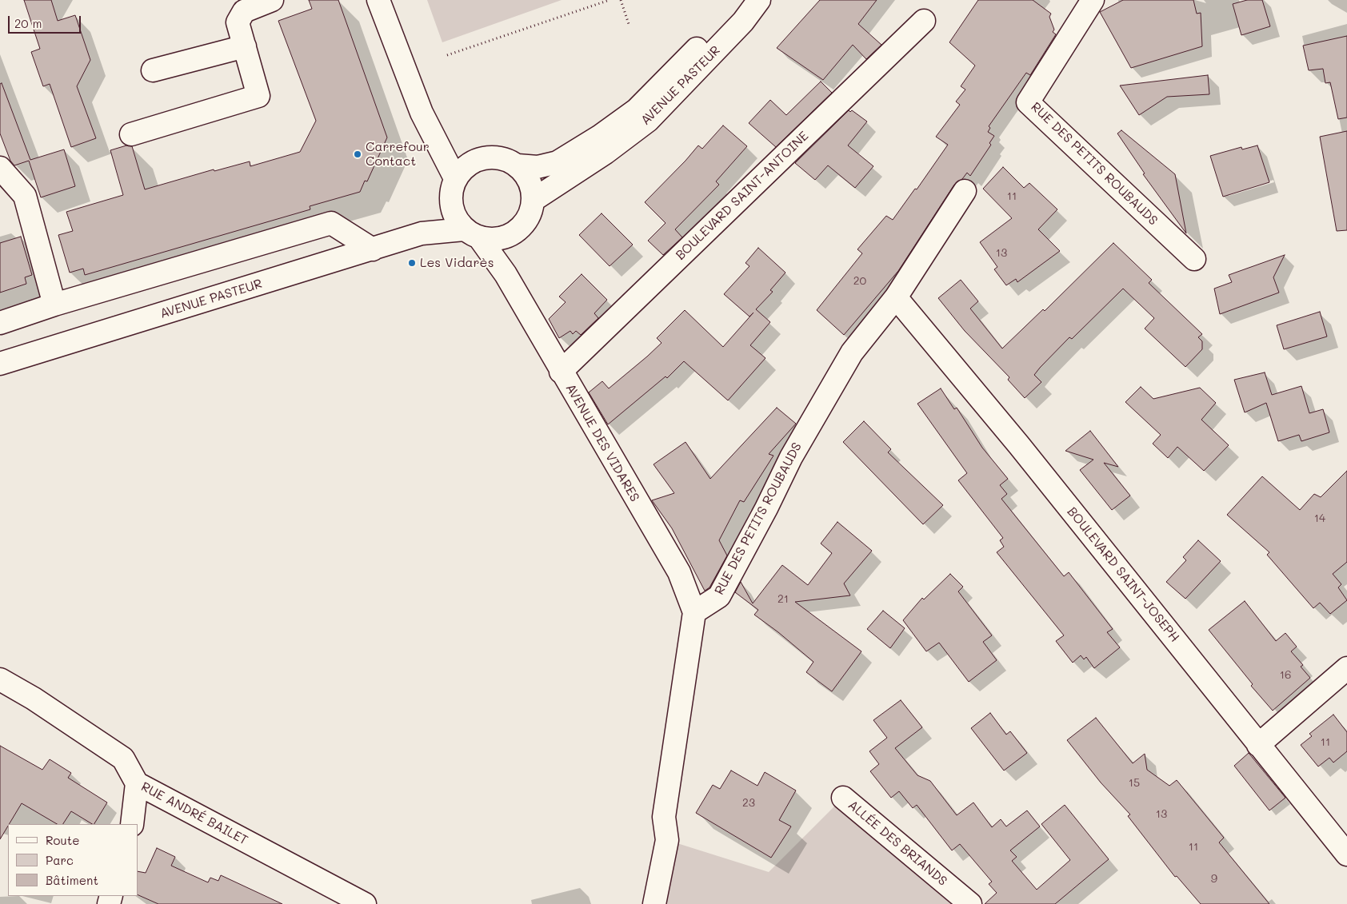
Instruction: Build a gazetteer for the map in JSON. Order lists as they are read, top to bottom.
{
  "streets": {
    "street": [
      "AVENUE PASTEUR",
      "RUE DES PETITS ROUBAUDS",
      "BOULEVARD SAINT-ANTOINE",
      "AVENUE DES VIDARES",
      "BOULEVARD SAINT-JOSEPH",
      "RUE ANDRÉ BAILET",
      "ALLÉE DES BRIANDS"
    ]
  },
  "crossings": [
    ["AVENUE PASTEUR", "AVENUE DES VIDARES"],
    ["RUE DES PETITS ROUBAUDS", "AVENUE DES VIDARES"],
    ["RUE DES PETITS ROUBAUDS", "BOULEVARD SAINT-JOSEPH"],
    ["BOULEVARD SAINT-ANTOINE", "AVENUE DES VIDARES"]
  ],
  "places": ["Carrefour Contact", "Les Vidarès"],
  "house_numbers": [
    "11",
    "13",
    "20",
    "14",
    "21",
    "16",
    "11",
    "15",
    "23",
    "13",
    "11",
    "9"
  ],
  "legend": ["Route", "Parc", "Bâtiment"],
  "scale_bar": "20 m"
}
